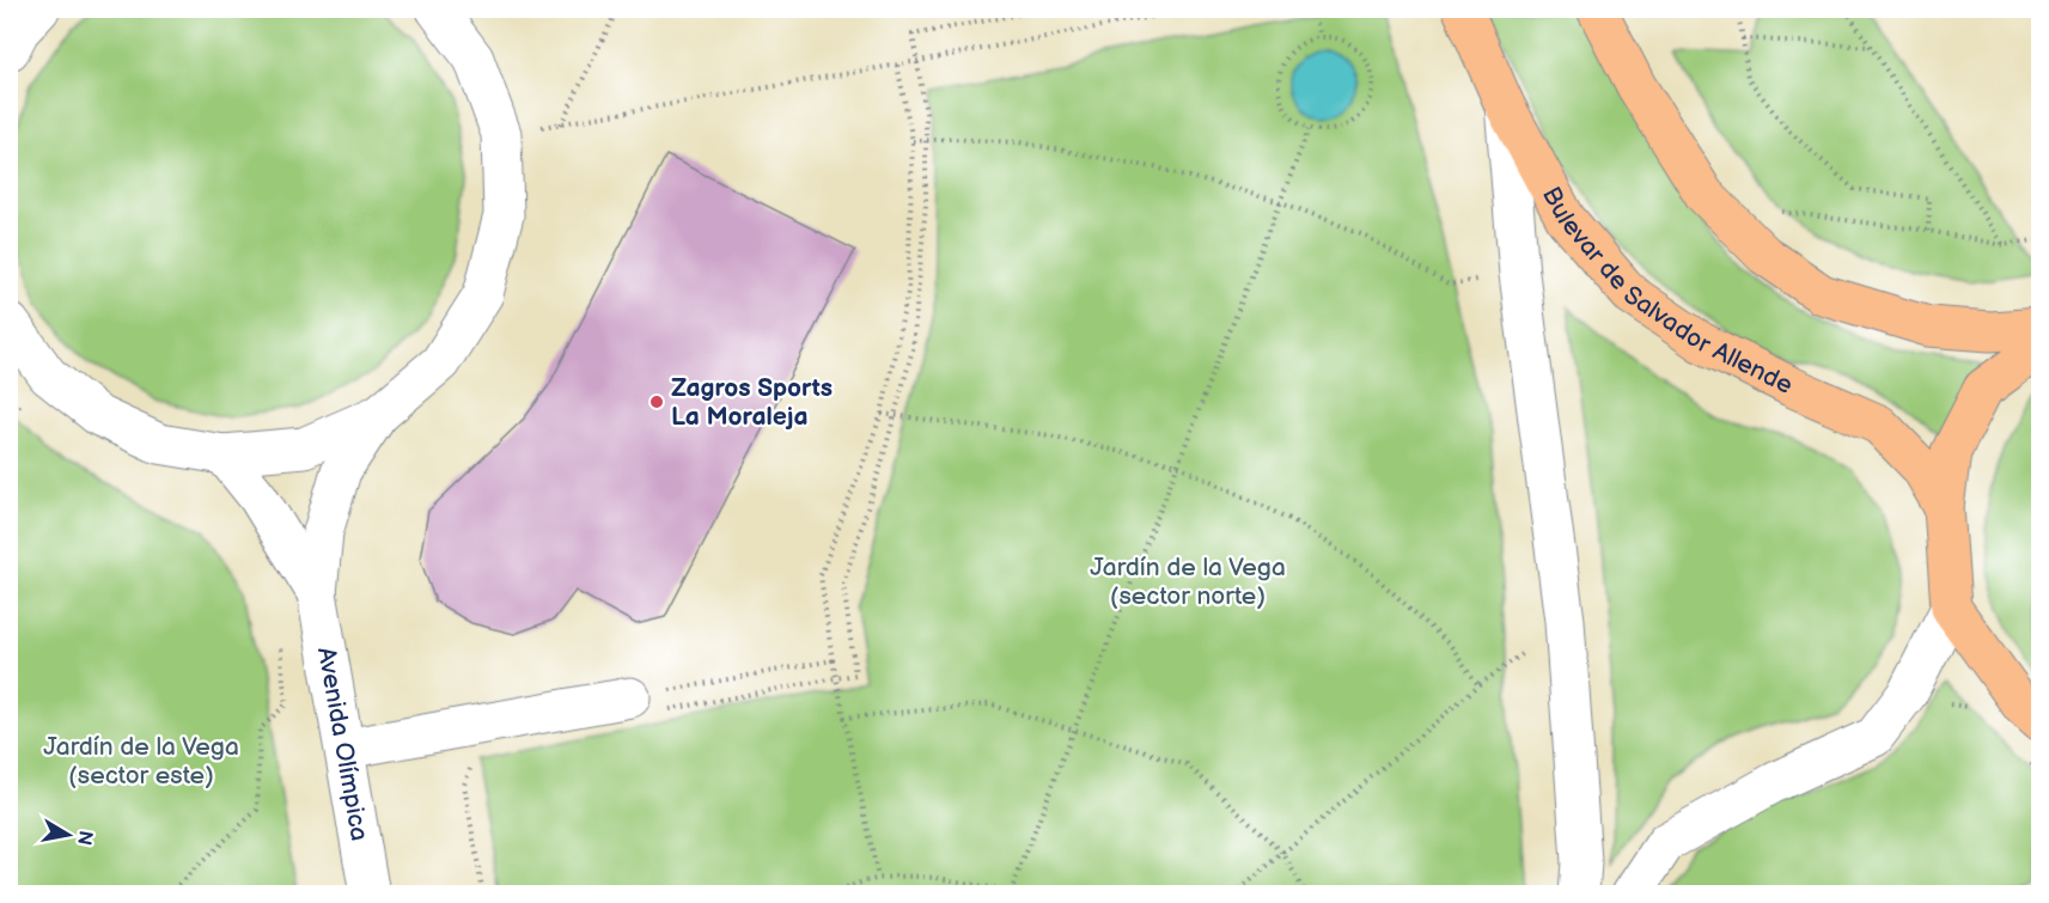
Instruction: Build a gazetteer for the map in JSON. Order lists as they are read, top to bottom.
{
  "streets": {
    "main road": ["Bulevar de Salvador Allende"],
    "street": ["Avenida Olímpica"]
  },
  "parks": ["Jardín de la Vega (sector norte)", "Jardín de la Vega (sector este)"],
  "places": ["Zagros Sports La Moraleja"],
  "north": "right"
}
